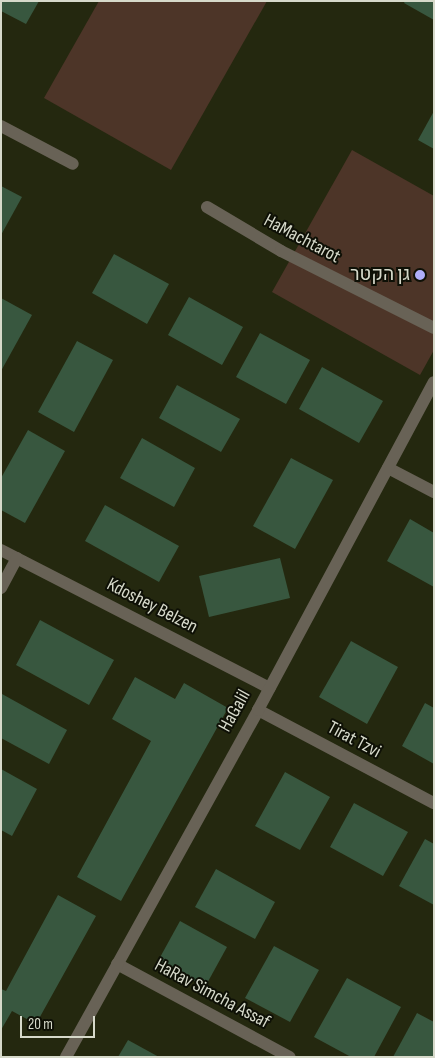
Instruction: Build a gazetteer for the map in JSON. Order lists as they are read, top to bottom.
{
  "streets": {
    "street": [
      "HaMachtarot",
      "Kdoshey Belzen",
      "HaGalil",
      "Tirat Tzvi",
      "HaRav Simcha Assaf"
    ]
  },
  "crossings": [
    ["Kdoshey Belzen", "HaGalil"],
    ["HaGalil", "Tirat Tzvi"],
    ["HaGalil", "HaRav Simcha Assaf"]
  ],
  "places": ["גן הקטר"],
  "scale_bar": "20 m"
}
